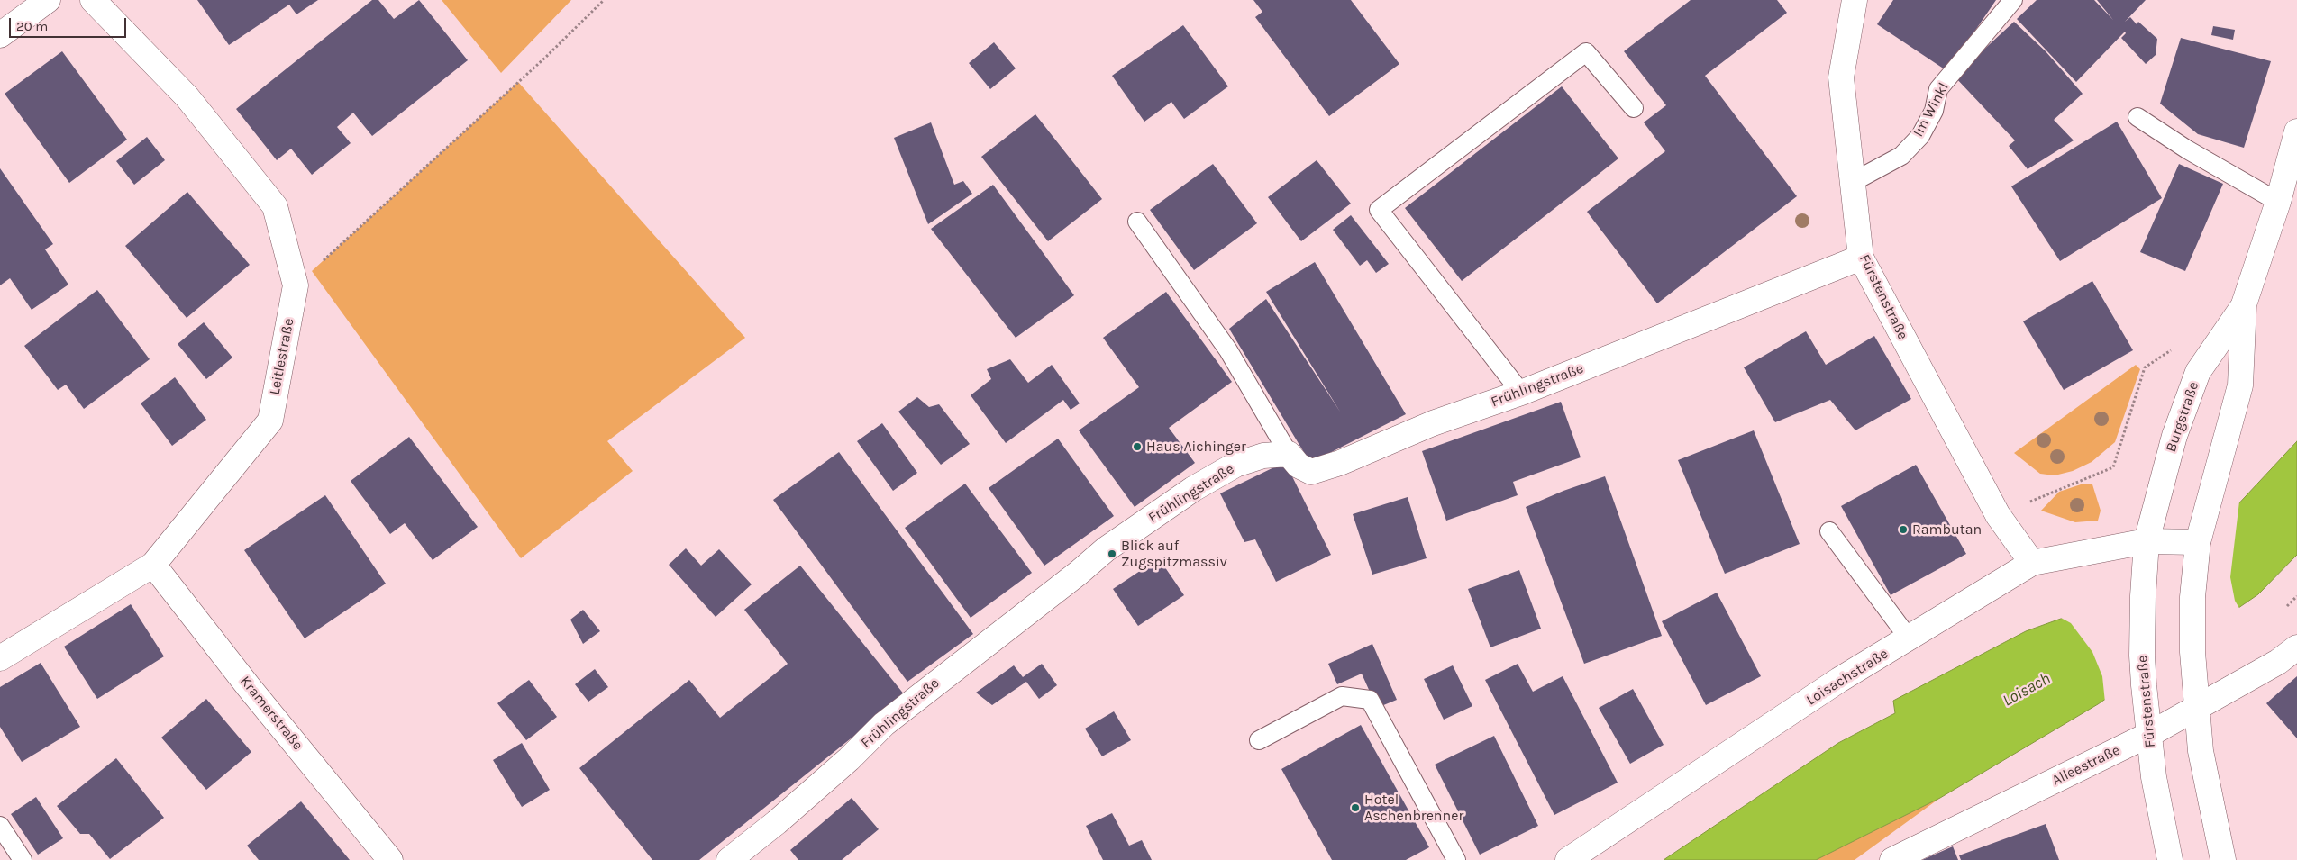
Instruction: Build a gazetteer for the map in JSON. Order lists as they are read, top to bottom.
{
  "streets": {
    "street": [
      "Fürstenstraße",
      "Leitlestraße",
      "Frühlingstraße",
      "Burgstraße",
      "Loisachstraße",
      "Kramerstraße",
      "Alleestraße"
    ],
    "lane": ["Im Winkl"]
  },
  "crossings": [
    ["Im Winkl", "Fürstenstraße"],
    ["Fürstenstraße", "Frühlingstraße"],
    ["Fürstenstraße", "Burgstraße"],
    ["Fürstenstraße", "Loisachstraße"],
    ["Fürstenstraße", "Alleestraße"],
    ["Leitlestraße", "Kramerstraße"],
    ["Burgstraße", "Loisachstraße"]
  ],
  "water": ["Loisach"],
  "places": [
    "Haus Aichinger",
    "Rambutan",
    "Blick auf Zugspitzmassiv",
    "Hotel Aschenbrenner"
  ],
  "scale_bar": "20 m"
}
